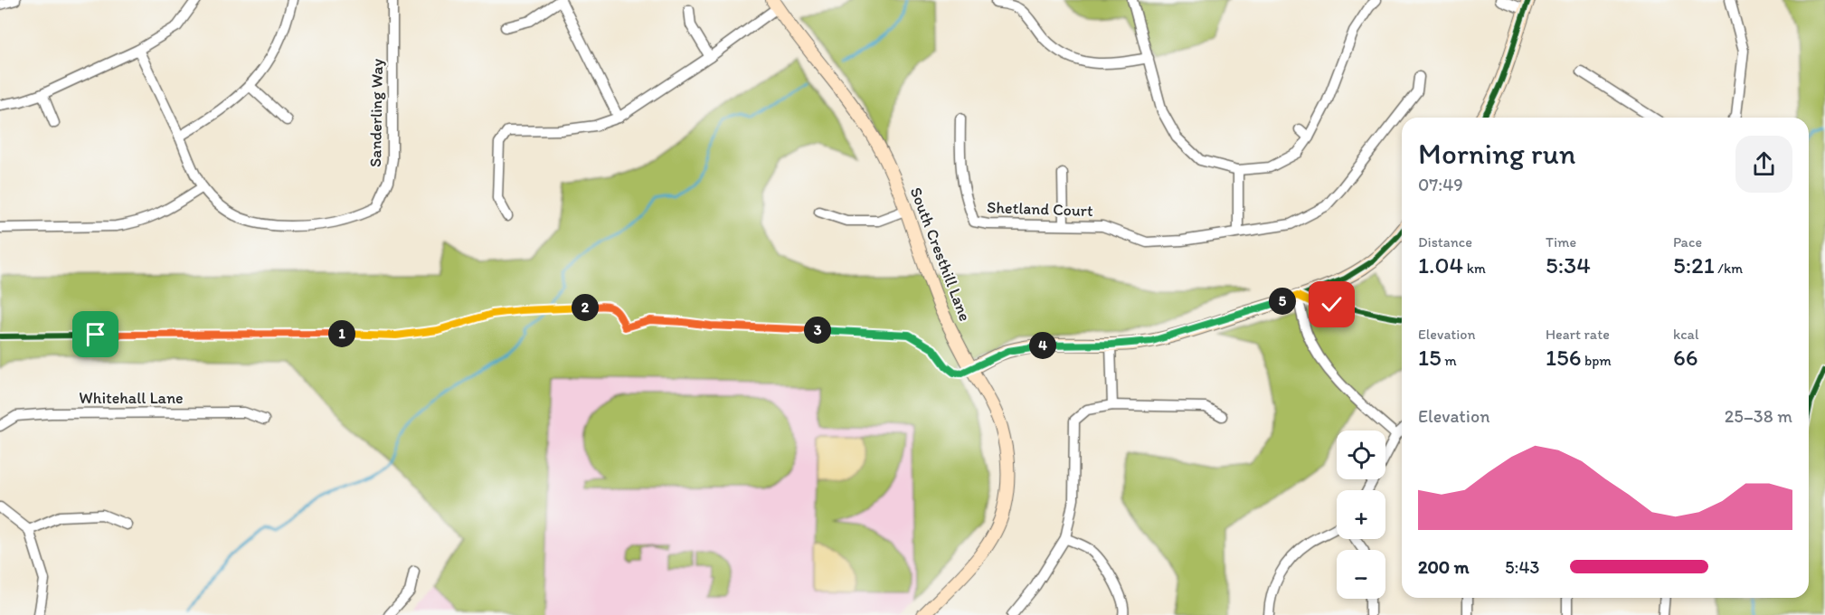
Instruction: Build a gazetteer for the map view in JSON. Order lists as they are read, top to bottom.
{
  "streets": {
    "street": [
      "Sanderling Way",
      "Shetland Court",
      "South Cresthill Lane",
      "Whitehall Lane"
    ]
  },
  "page": {
    "heading": ["Morning run", "07:49"],
    "stats": [
      ["Distance", "1.04 km"],
      ["Time", "5:34"],
      ["Pace", "5:21 /km"],
      ["Elevation", "15 m"],
      ["Heart rate", "156 bpm"],
      ["kcal", "66"]
    ],
    "pins": [
      "5",
      "2",
      "3",
      "1",
      "4"
    ],
    "chart": ["Elevation", "25–38 m"],
    "map_buttons": ["+", "−"],
    "list": [
      {
        "name": "200 m",
        "note": "5:43"
      }
    ]
  }
}
